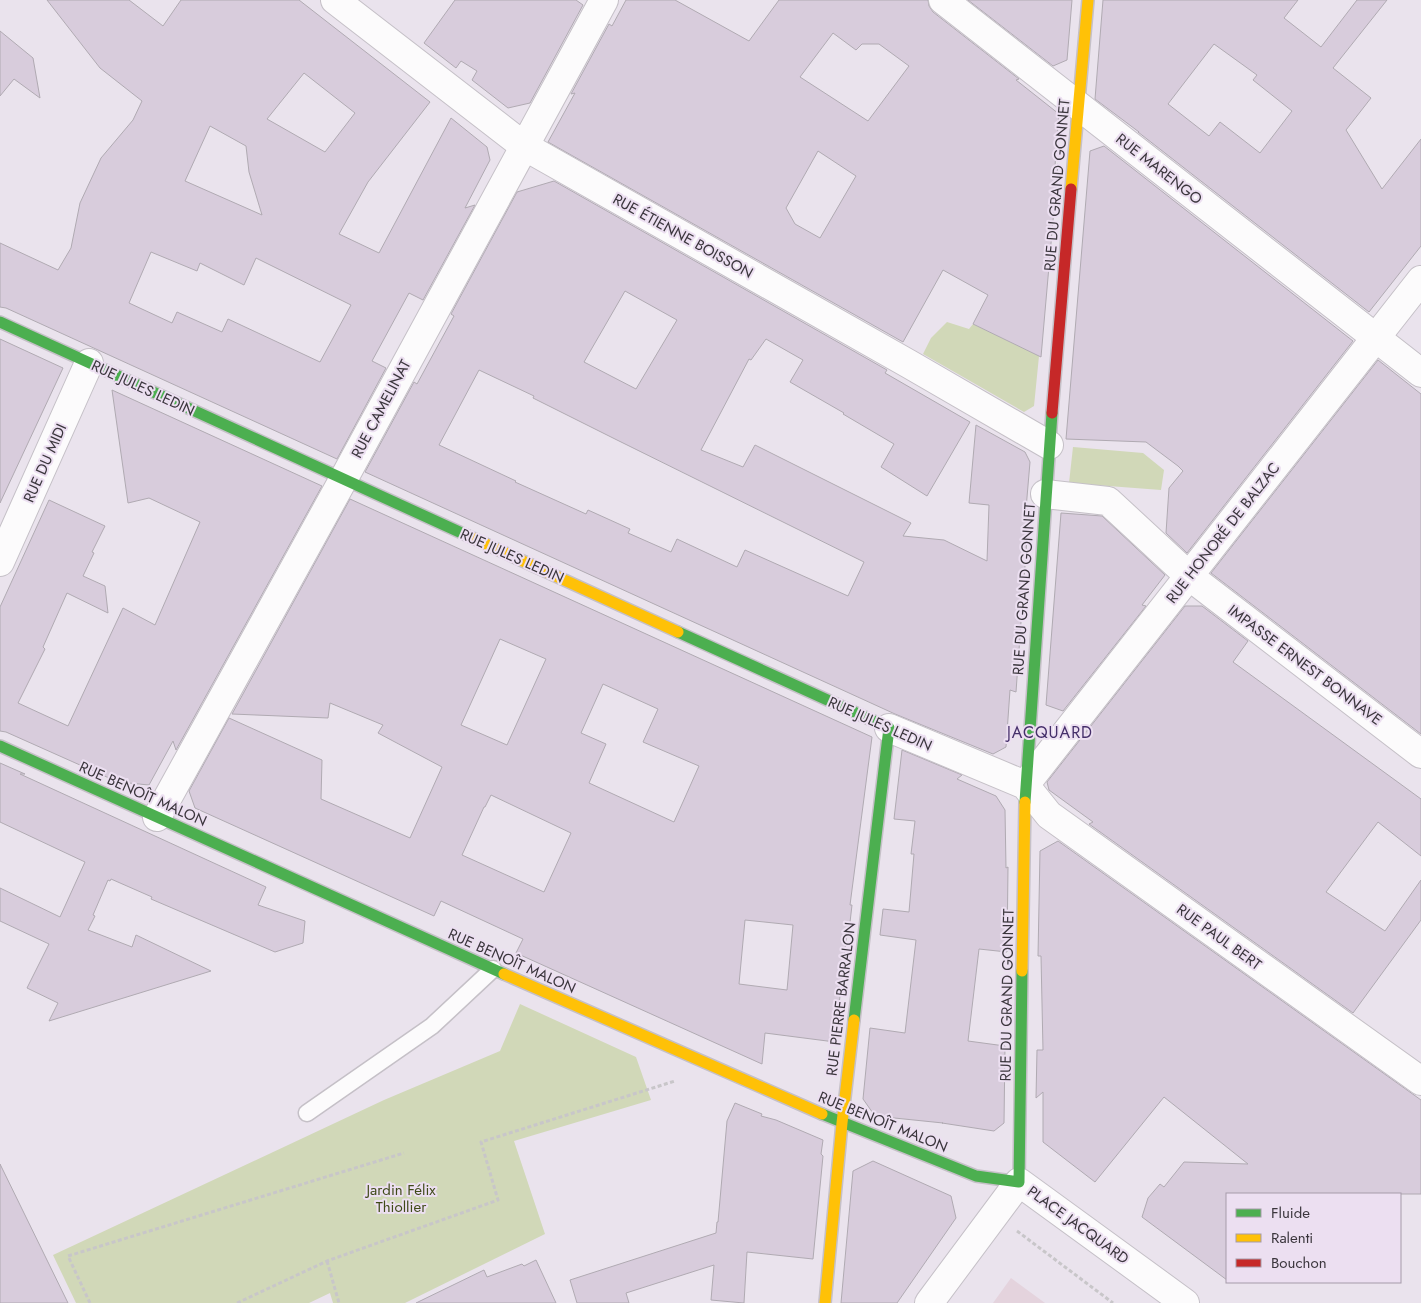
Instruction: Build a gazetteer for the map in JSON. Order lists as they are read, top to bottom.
{
  "streets": {
    "street": [
      "RUE MARENGO",
      "RUE DU GRAND GONNET",
      "RUE ÉTIENNE BOISSON",
      "RUE JULES LEDIN",
      "RUE CAMELINAT",
      "RUE DU MIDI",
      "RUE HONORÉ DE BALZAC",
      "IMPASSE ERNEST BONNAVE",
      "RUE BENOÎT MALON",
      "RUE PAUL BERT",
      "RUE PIERRE BARRALON",
      "PLACE JACQUARD"
    ]
  },
  "crossings": [
    ["RUE MARENGO", "RUE DU GRAND GONNET"],
    ["RUE MARENGO", "RUE HONORÉ DE BALZAC"],
    ["RUE DU GRAND GONNET", "RUE ÉTIENNE BOISSON"],
    ["RUE DU GRAND GONNET", "RUE JULES LEDIN"],
    ["RUE DU GRAND GONNET", "RUE HONORÉ DE BALZAC"],
    ["RUE DU GRAND GONNET", "IMPASSE ERNEST BONNAVE"],
    ["RUE DU GRAND GONNET", "RUE BENOÎT MALON"],
    ["RUE DU GRAND GONNET", "RUE PAUL BERT"],
    ["RUE DU GRAND GONNET", "PLACE JACQUARD"],
    ["RUE ÉTIENNE BOISSON", "RUE CAMELINAT"],
    ["RUE JULES LEDIN", "RUE CAMELINAT"],
    ["RUE JULES LEDIN", "RUE DU MIDI"],
    ["RUE JULES LEDIN", "RUE HONORÉ DE BALZAC"],
    ["RUE JULES LEDIN", "RUE PAUL BERT"],
    ["RUE JULES LEDIN", "RUE PIERRE BARRALON"],
    ["RUE CAMELINAT", "RUE BENOÎT MALON"],
    ["RUE HONORÉ DE BALZAC", "IMPASSE ERNEST BONNAVE"],
    ["RUE HONORÉ DE BALZAC", "RUE PAUL BERT"],
    ["RUE BENOÎT MALON", "RUE PIERRE BARRALON"],
    ["RUE BENOÎT MALON", "PLACE JACQUARD"]
  ],
  "districts": ["JACQUARD"],
  "parks": ["Jardin Félix Thiollier"],
  "legend": ["Fluide", "Ralenti", "Bouchon"]
}
